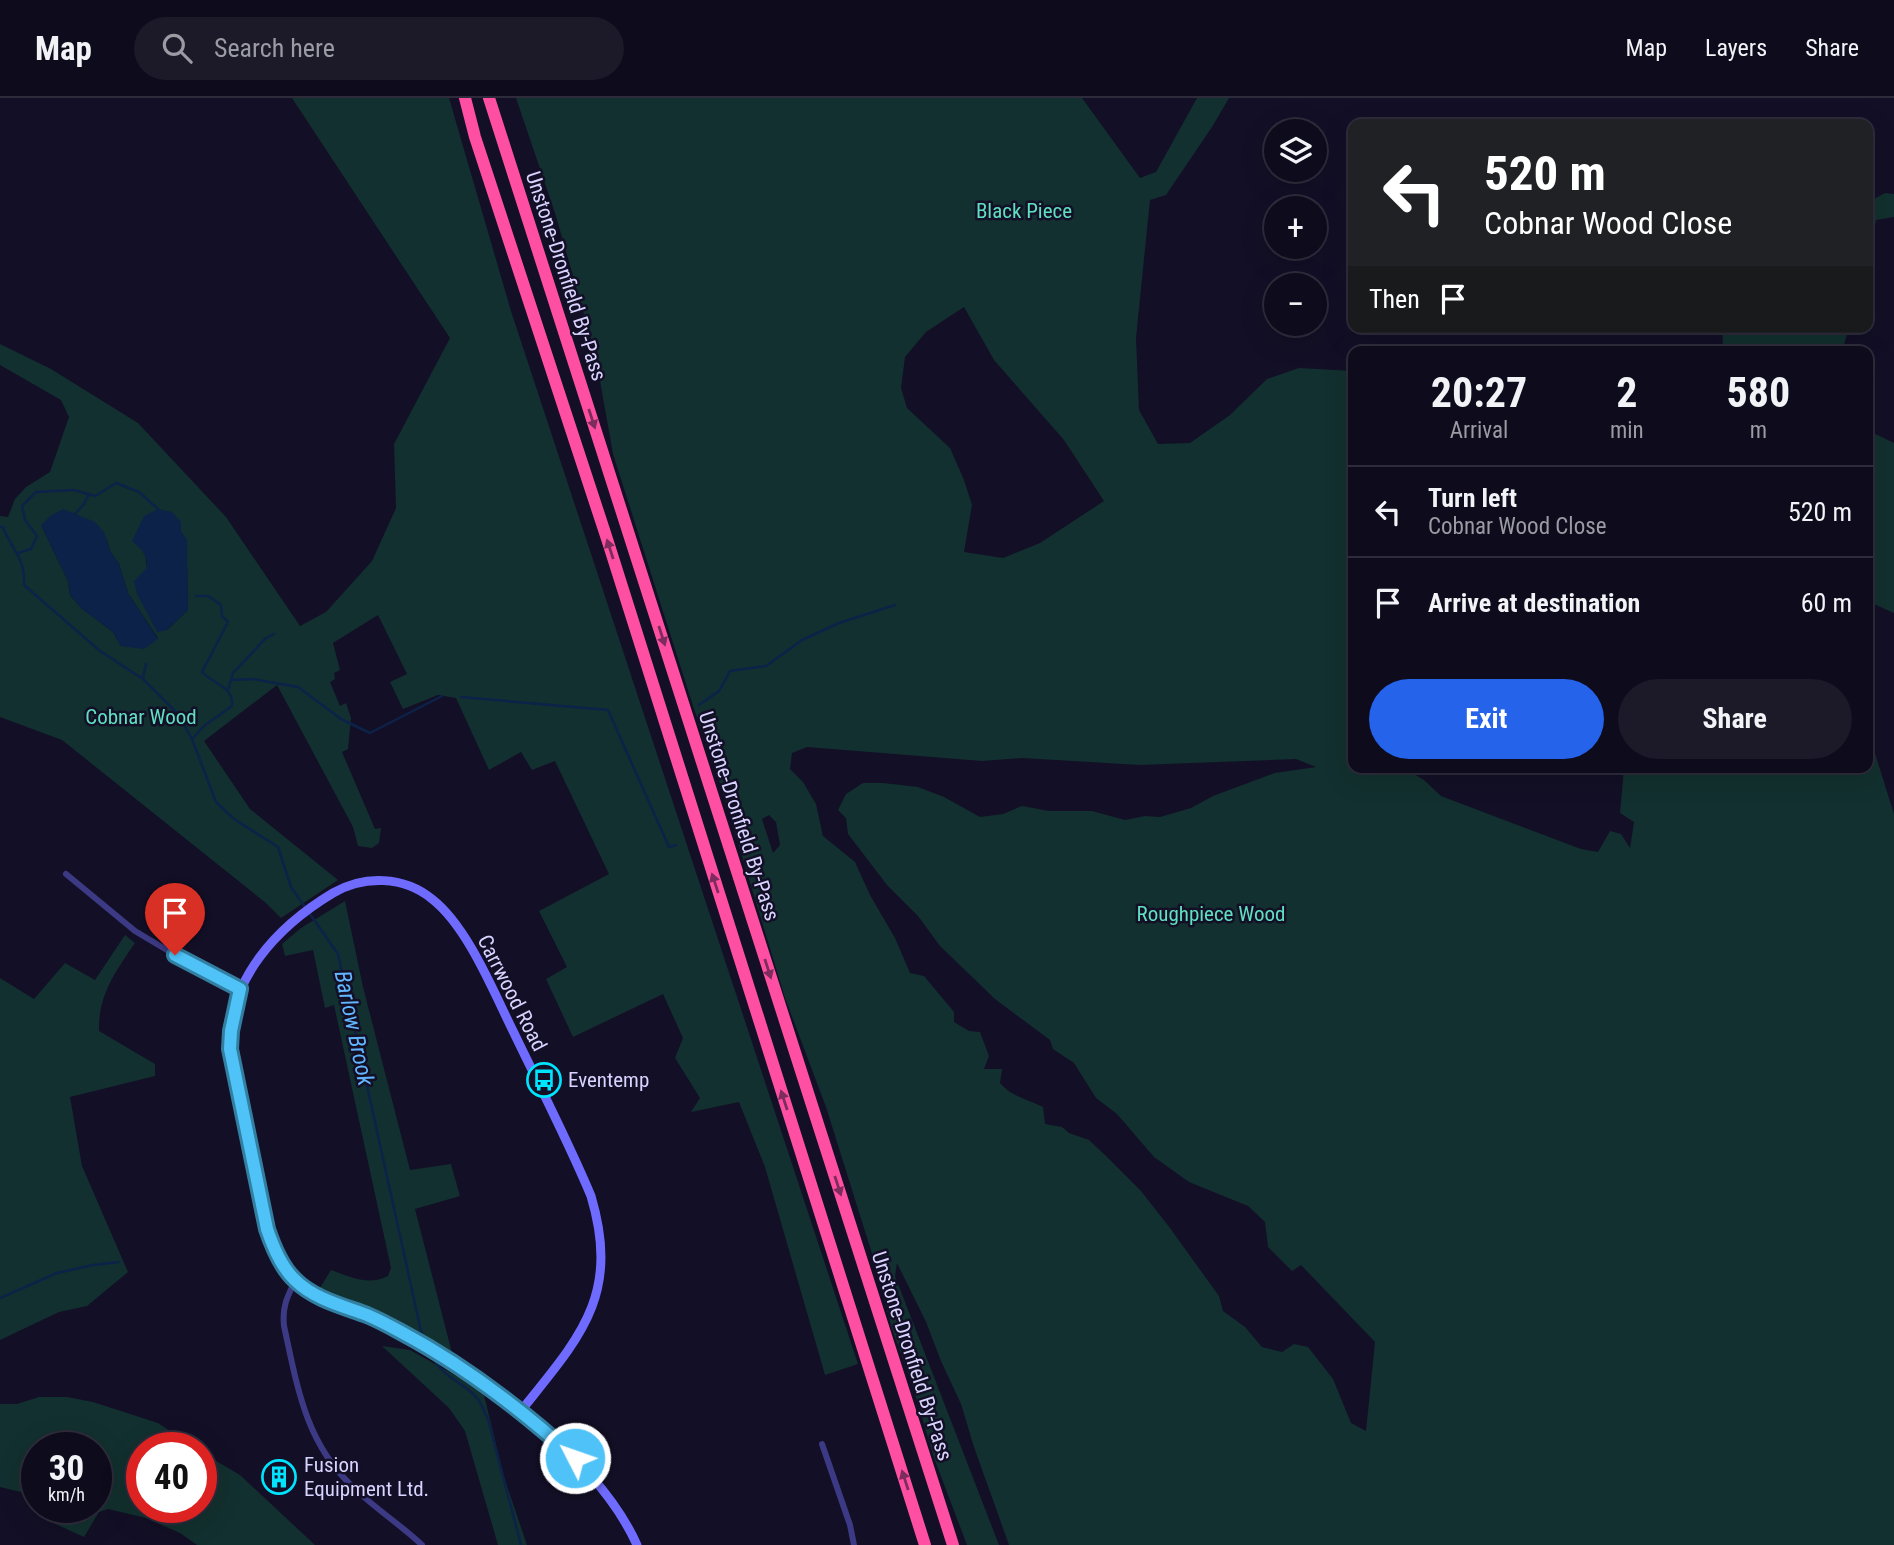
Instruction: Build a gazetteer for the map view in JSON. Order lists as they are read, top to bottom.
{
  "streets": {
    "highway": ["Unstone-Dronfield By-Pass"],
    "street": ["Carrwood Road"]
  },
  "water": ["Barlow Brook"],
  "parks": ["Black Piece", "Cobnar Wood", "Roughpiece Wood"],
  "places": {
    "bus stop": ["Eventemp"],
    "building": ["Fusion Equipment Ltd."]
  },
  "page": {
    "header": "Map",
    "search": "Search here",
    "nav": ["Map", "Layers", "Share"],
    "map_buttons": ["+", "−"],
    "turn": ["520 m", "Cobnar Wood Close"],
    "then": "Then",
    "eta": [
      "20:27",
      "Arrival",
      "2",
      "min",
      "580",
      "m"
    ],
    "list": [
      {
        "name": "Turn left",
        "note": "Cobnar Wood Close",
        "value": "520 m"
      },
      {
        "name": "Arrive at destination",
        "value": "60 m"
      }
    ],
    "buttons": ["Exit", "Share"],
    "speed": "30 km/h",
    "limit": "40"
  }
}
